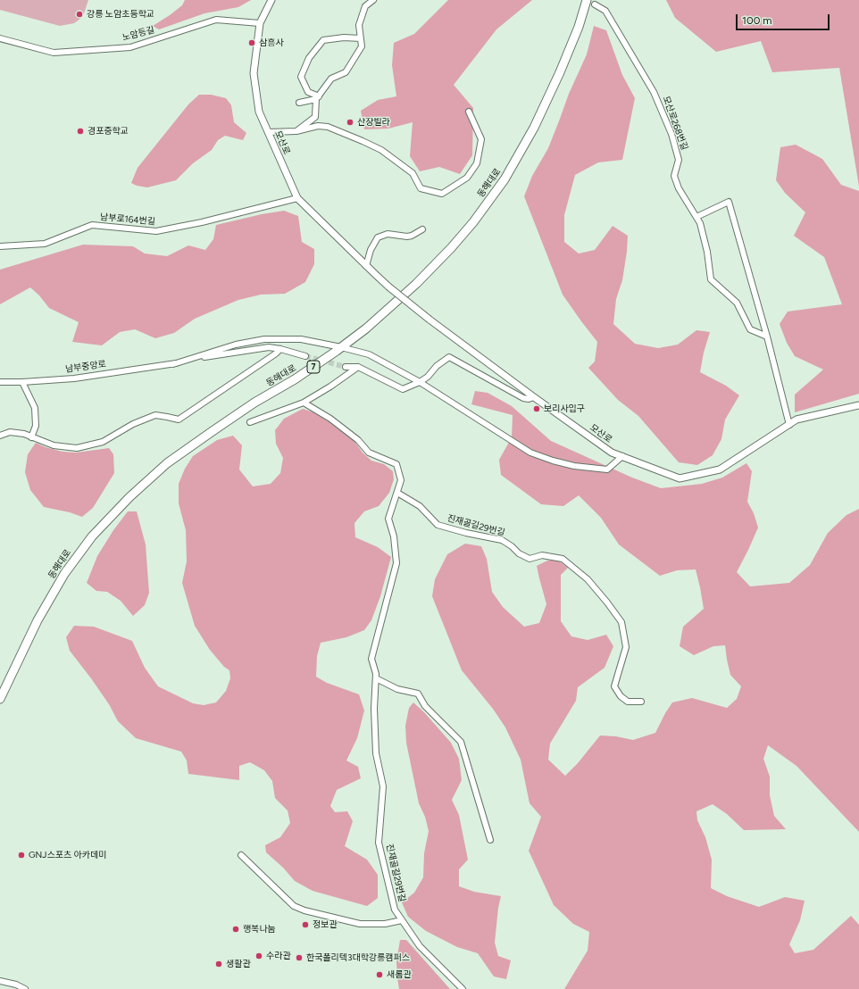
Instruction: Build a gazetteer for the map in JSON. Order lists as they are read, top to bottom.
{
  "streets": {
    "main road": ["동해대로", "7"],
    "street": [
      "노암등길",
      "모산로268번길",
      "모산로",
      "남부로164번길",
      "남부중앙로",
      "진재골길29번길"
    ]
  },
  "crossings": [
    ["노암등길", "모산로"],
    ["모산로", "남부로164번길"],
    ["모산로", "남부중앙로"],
    ["동해대로", "남부중앙로"]
  ],
  "places": [
    "강릉 노암초등학교",
    "삼흥사",
    "산장빌라",
    "경포중학교",
    "보리사입구",
    "GNJ스포츠 아카데미",
    "정보관",
    "행복나눔",
    "수라관",
    "한국폴리텍3대학강릉캠퍼스",
    "생활관",
    "새롬관"
  ],
  "scale_bar": "100 m"
}
